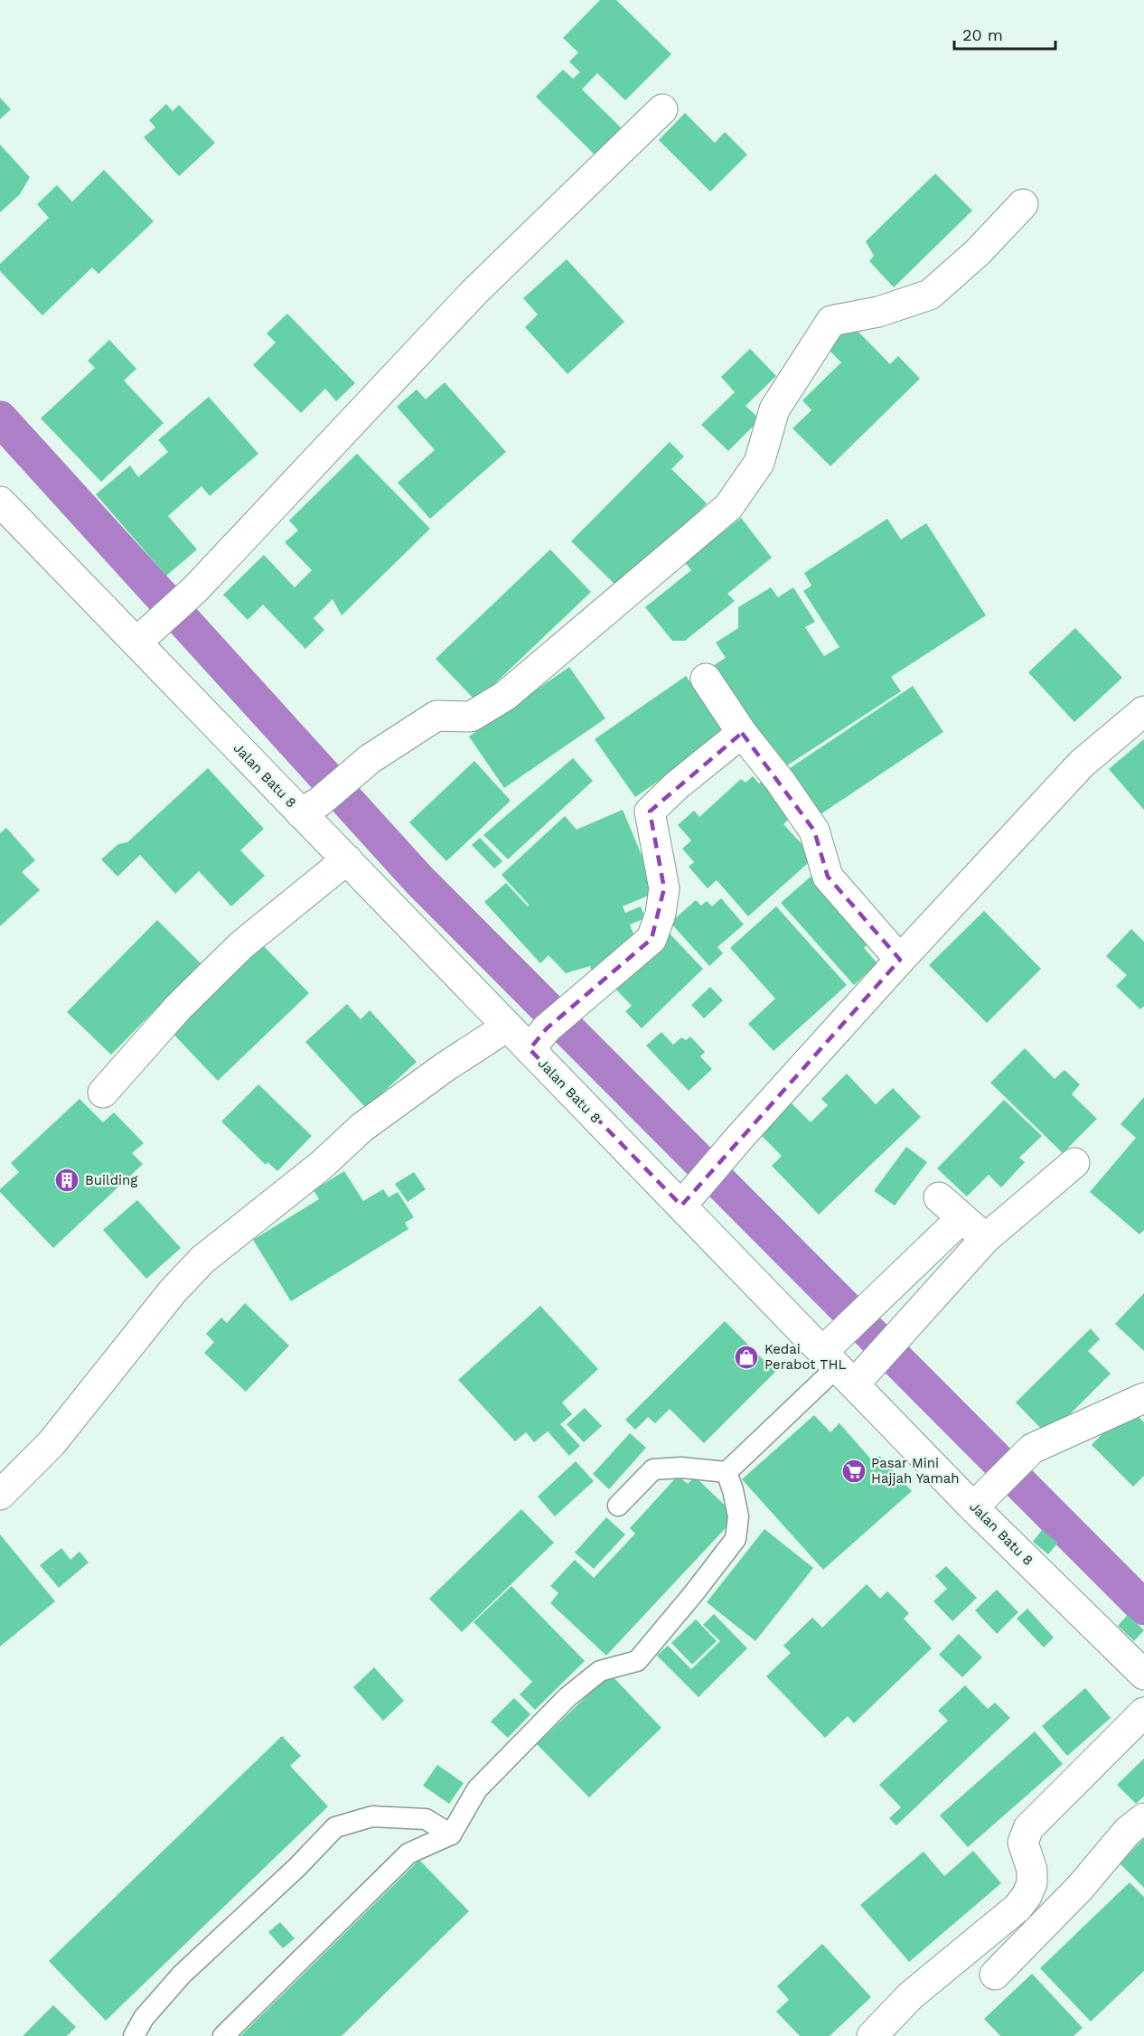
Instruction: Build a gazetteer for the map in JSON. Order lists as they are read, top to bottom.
{
  "streets": {
    "street": ["Jalan Batu 8"]
  },
  "places": {
    "building": ["Building"],
    "shop": ["Kedai Perabot THL"],
    "supermarket": ["Pasar Mini Hajjah Yamah"]
  },
  "scale_bar": "20 m"
}
